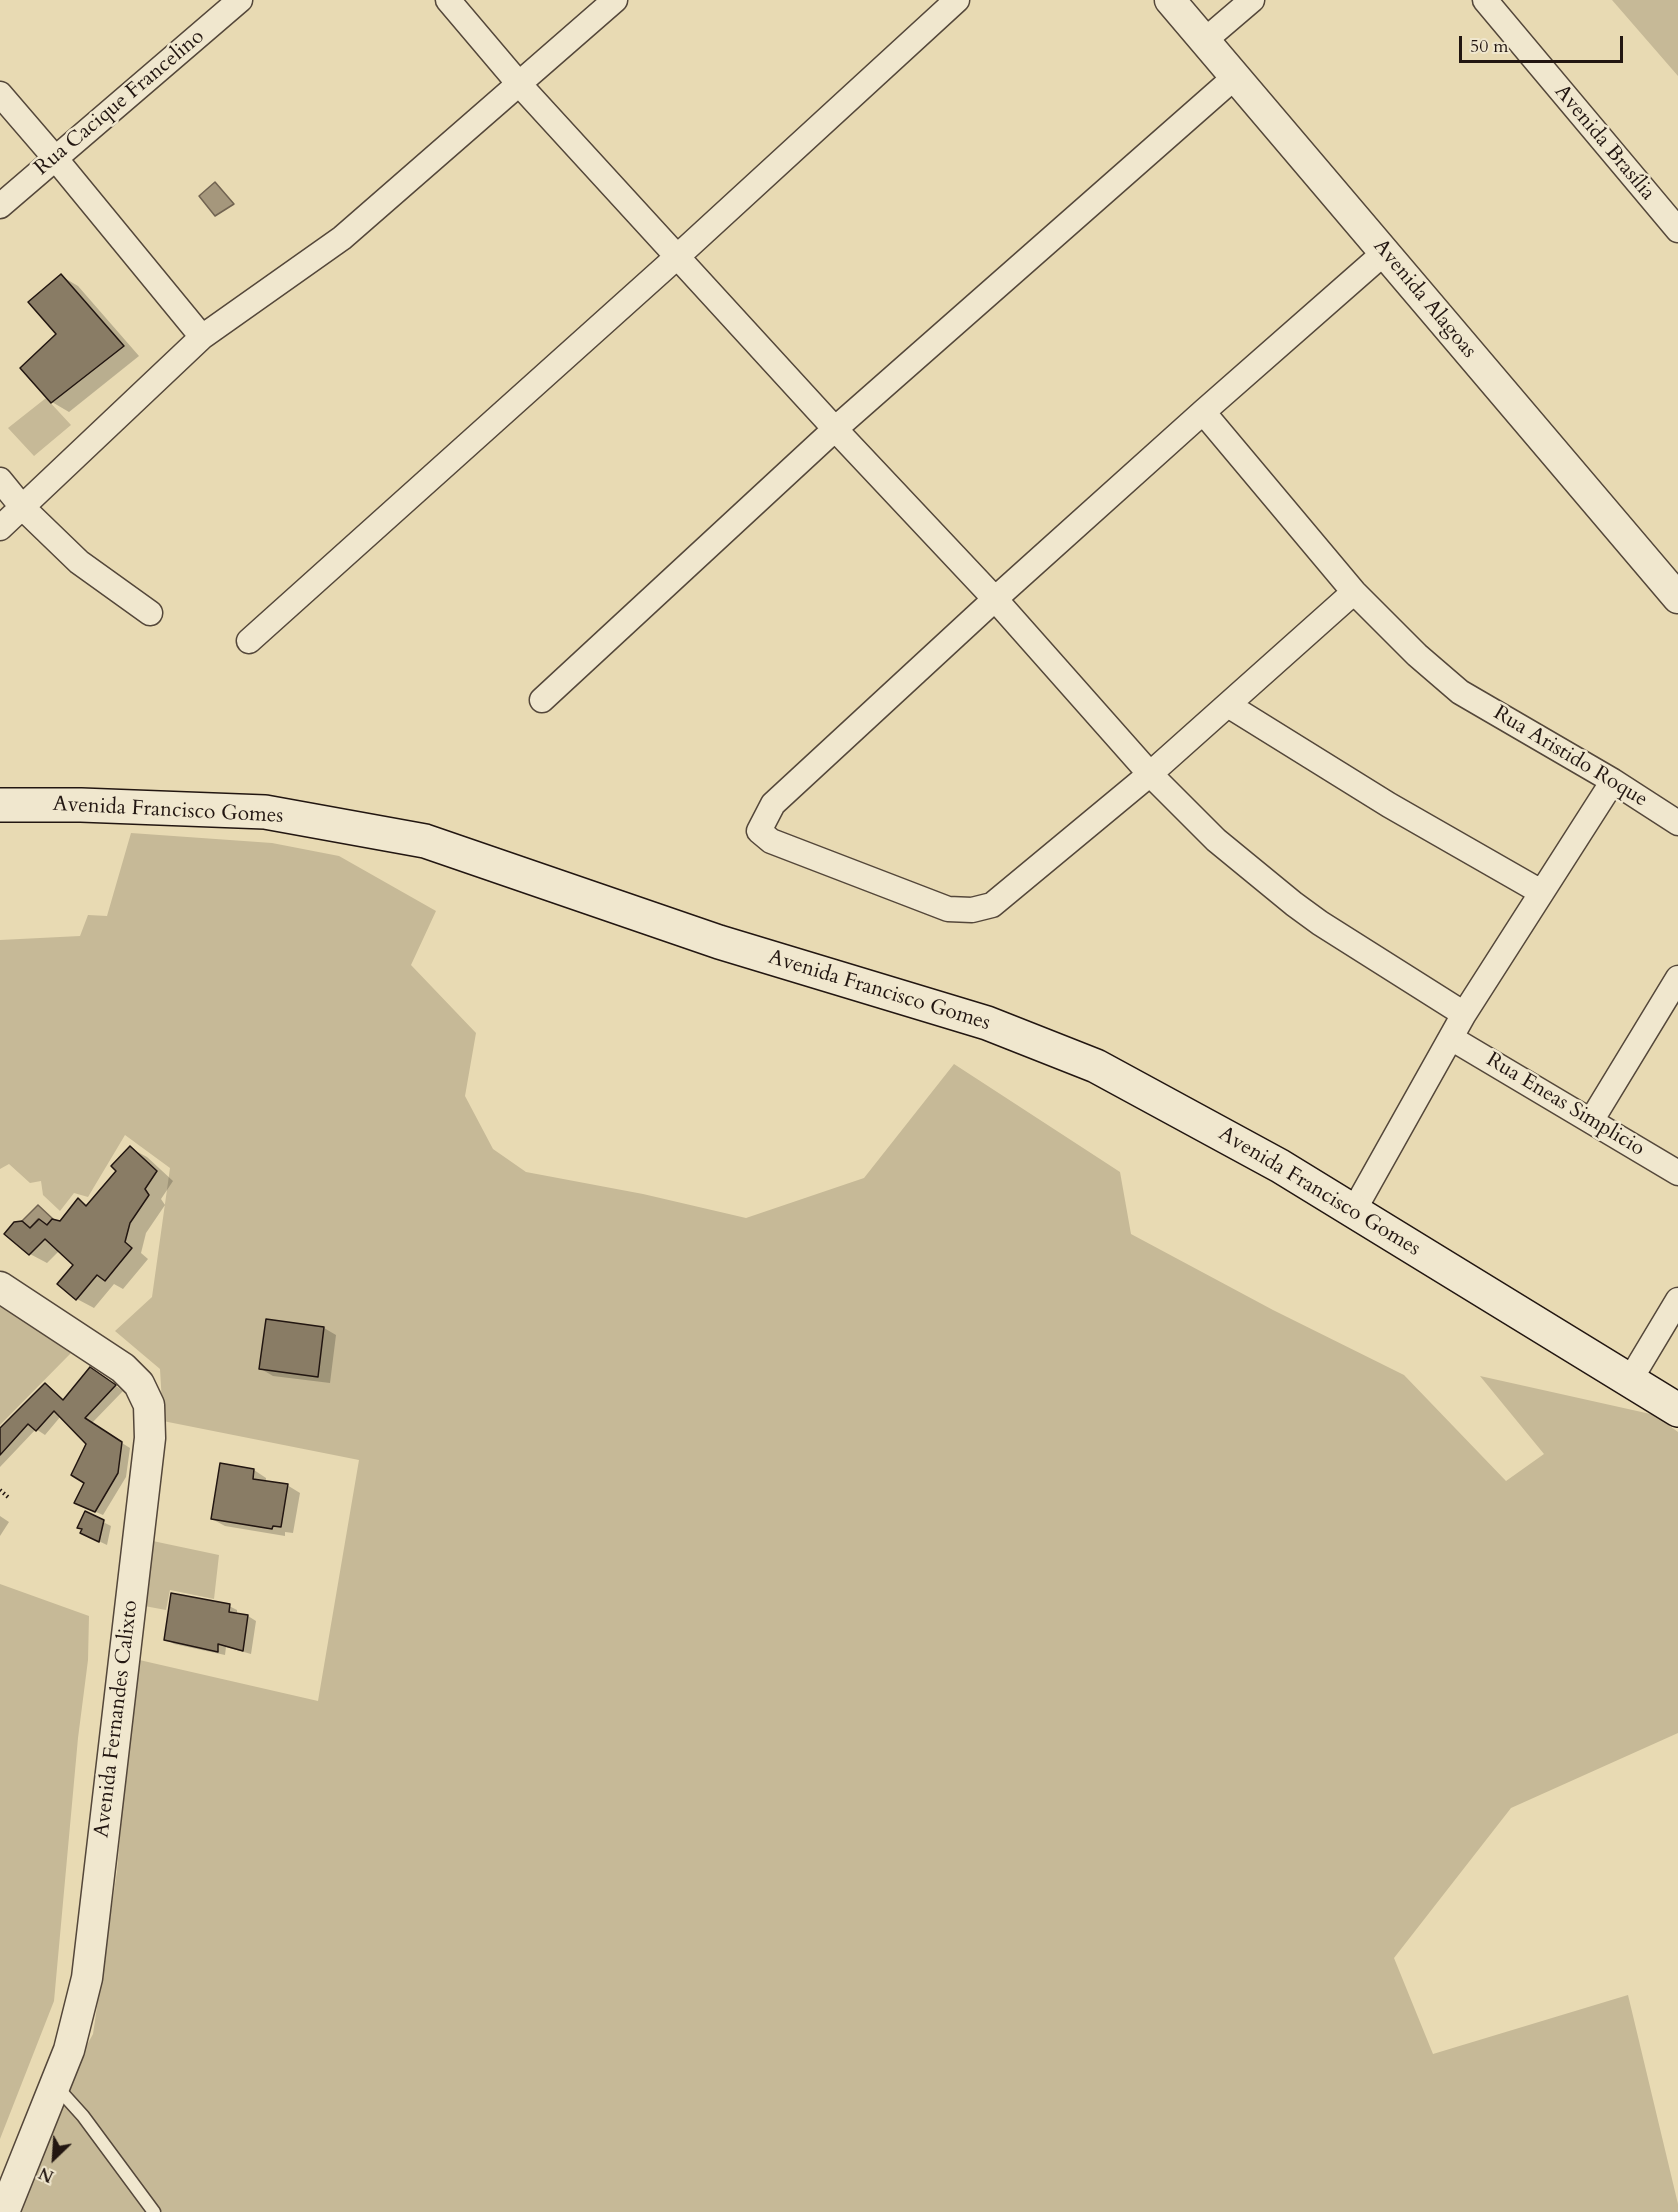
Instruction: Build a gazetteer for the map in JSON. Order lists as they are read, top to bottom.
{
  "streets": {
    "main road": ["Avenida Francisco Gomes"],
    "street": [
      "Rua Cacique Francelino",
      "Avenida Brasília",
      "Avenida Alagoas",
      "Rua Aristido Roque",
      "Rua Eneas Simplicio",
      "Avenida Fernandes Calixto"
    ]
  },
  "scale_bar": "50 m",
  "north": "bottom left"
}
